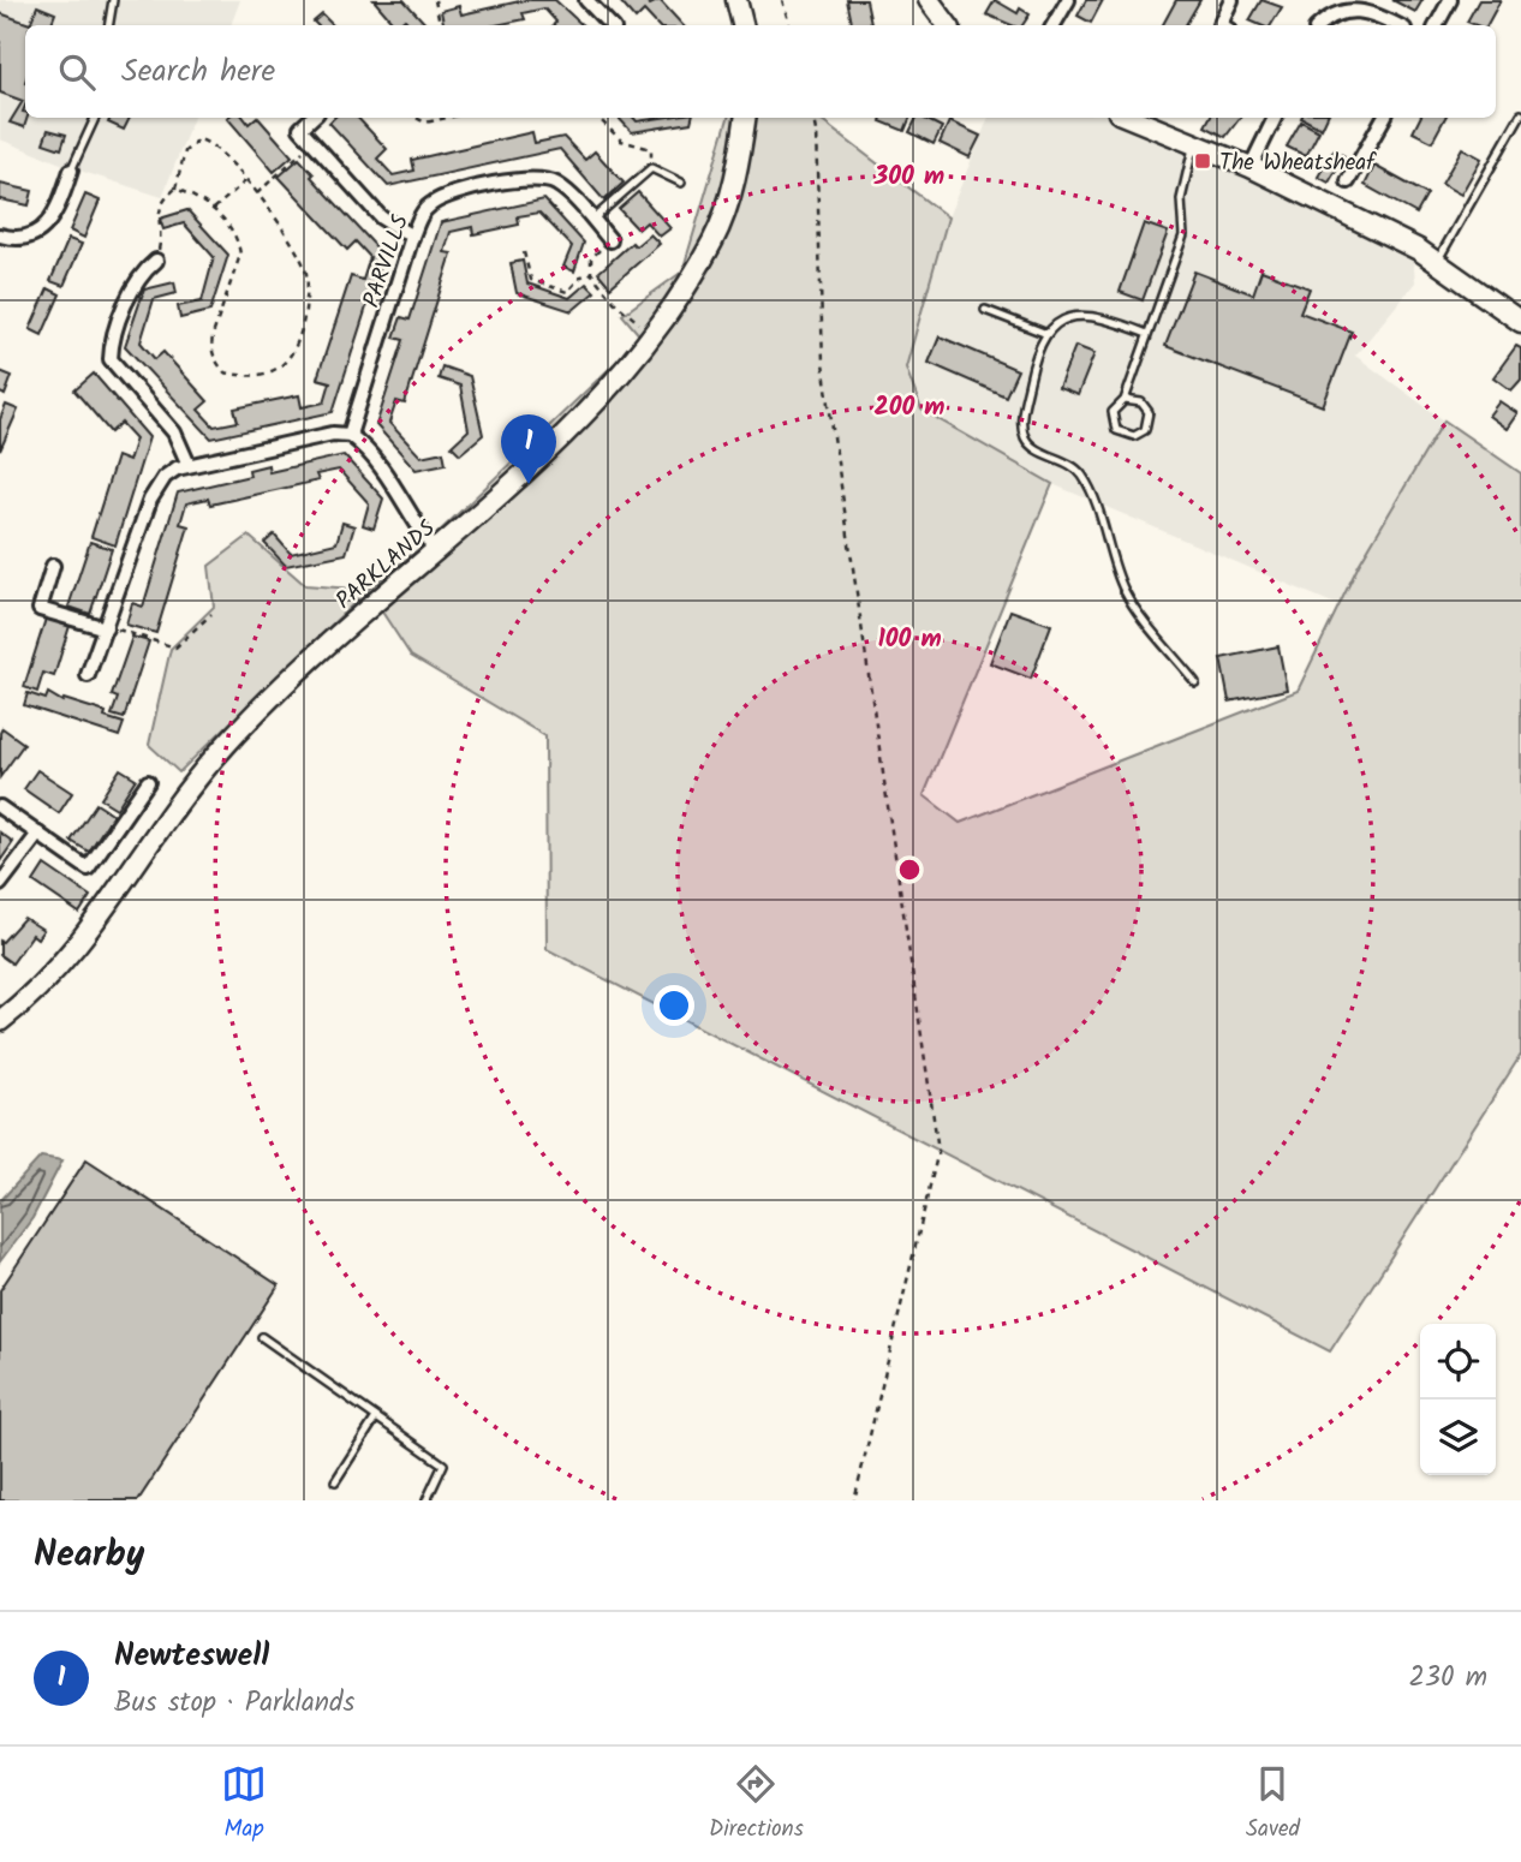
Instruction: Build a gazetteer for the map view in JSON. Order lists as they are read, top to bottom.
{
  "streets": {
    "street": ["PARVILLS", "PARKLANDS"]
  },
  "places": {
    "transit": ["The Wheatsheaf"]
  },
  "page": {
    "search": "Search here",
    "pins": "1",
    "heading": "Nearby",
    "list": [
      {
        "mark": "1",
        "name": "Newteswell",
        "note": "Bus stop · Parklands",
        "value": "230 m"
      }
    ],
    "nav": ["Map", "Directions", "Saved"]
  },
  "rings": ["300 m", "200 m", "100 m"]
}
